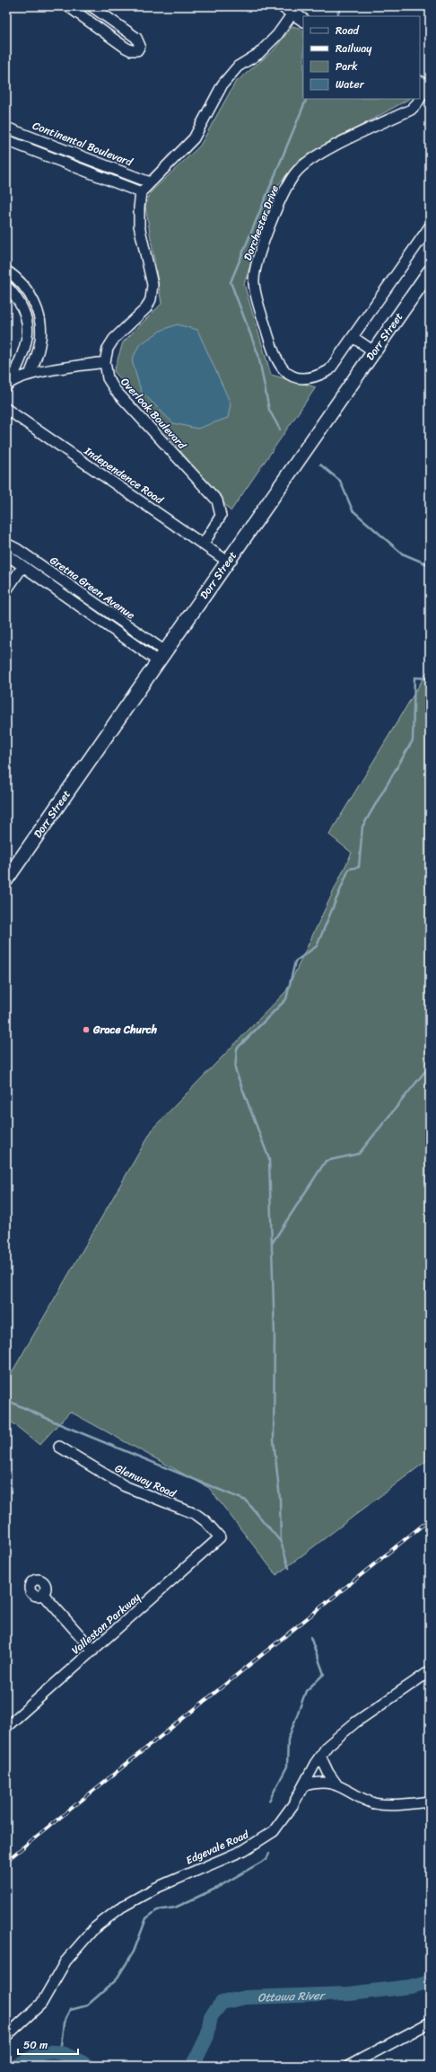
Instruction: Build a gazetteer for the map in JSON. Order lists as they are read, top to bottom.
{
  "streets": {
    "main road": ["Dorr Street"],
    "street": [
      "Continental Boulevard",
      "Dorchester Drive",
      "Overlook Boulevard",
      "Independence Road",
      "Gretna Green Avenue",
      "Glenway Road",
      "Valleston Parkway",
      "Edgevale Road"
    ]
  },
  "crossings": [
    ["Dorr Street", "Independence Road"],
    ["Dorr Street", "Gretna Green Avenue"],
    ["Overlook Boulevard", "Independence Road"],
    ["Glenway Road", "Valleston Parkway"]
  ],
  "water": ["Ottawa River"],
  "places": ["Grace Church"],
  "legend": [
    "Road",
    "Railway",
    "Park",
    "Water"
  ],
  "scale_bar": "50 m"
}
